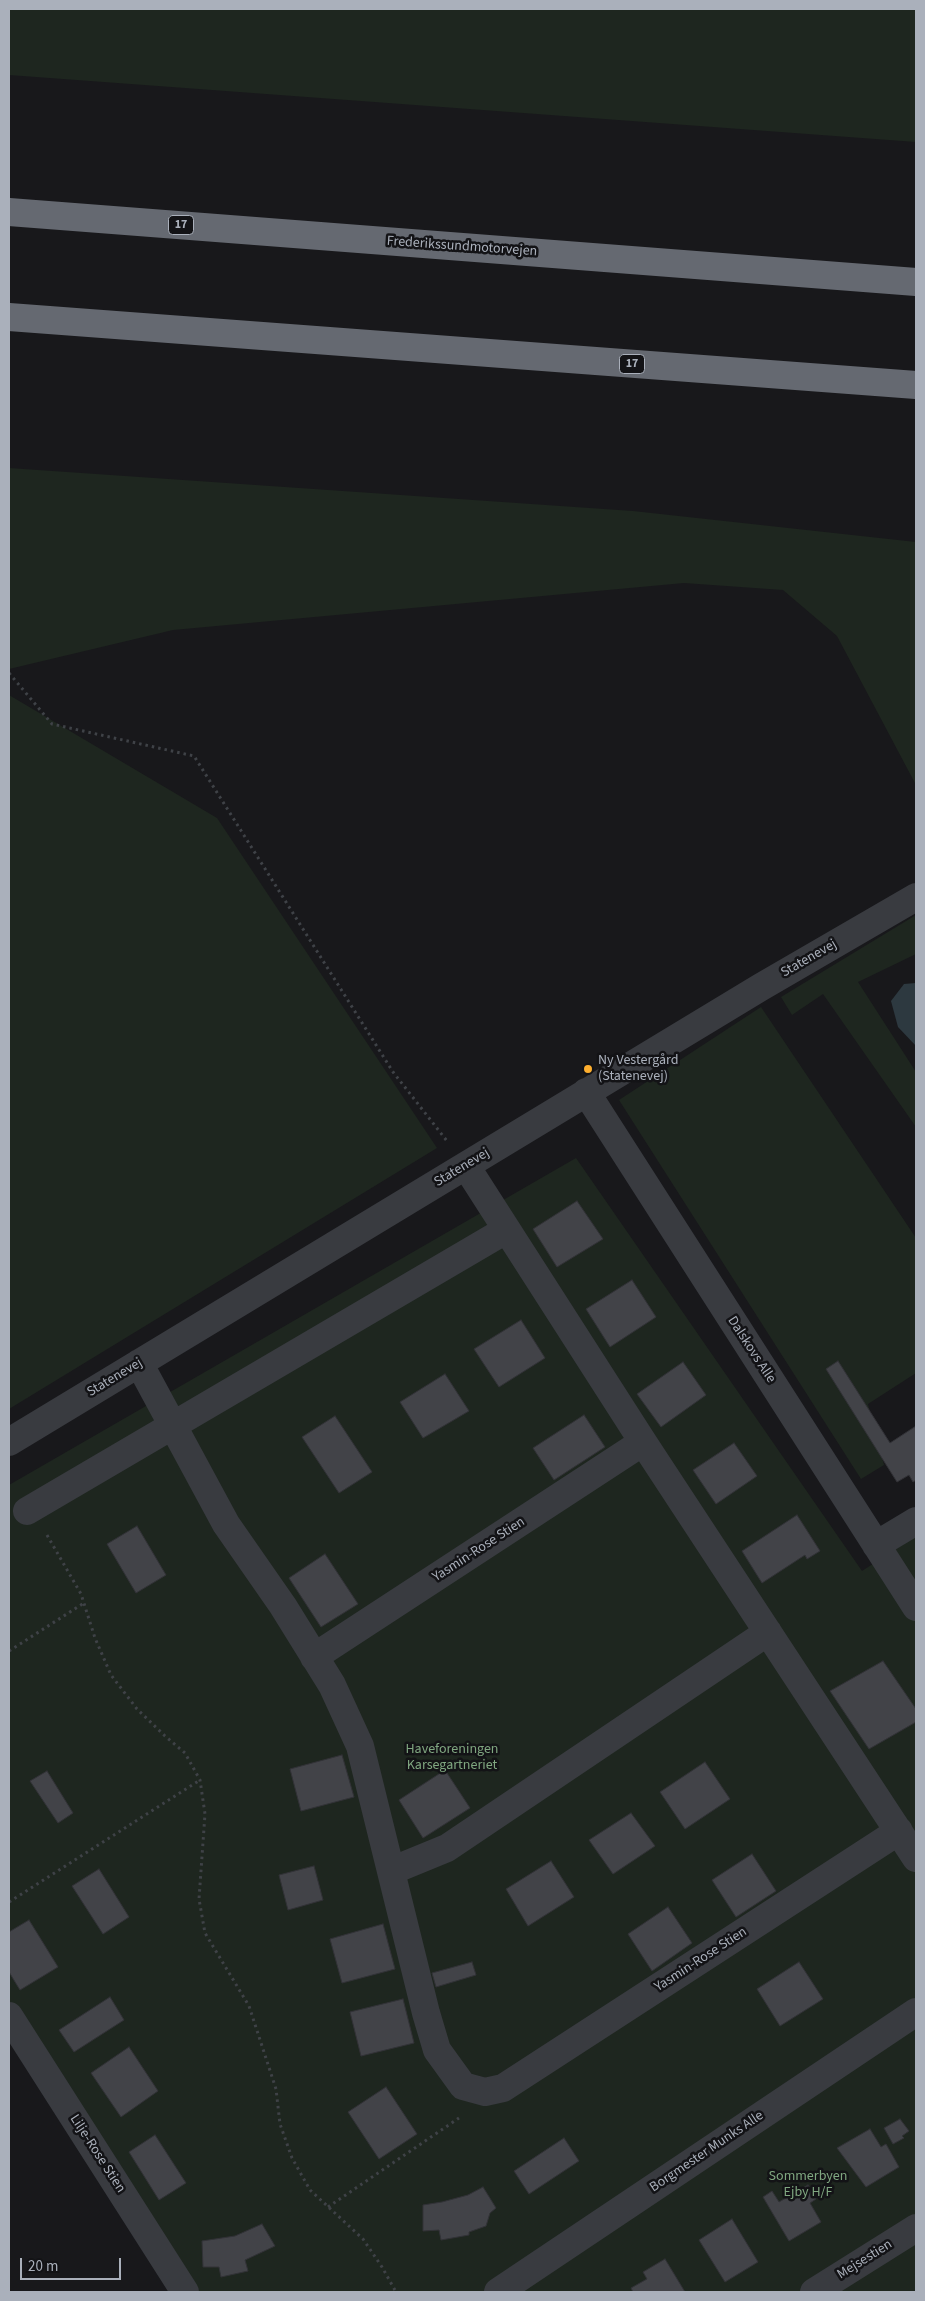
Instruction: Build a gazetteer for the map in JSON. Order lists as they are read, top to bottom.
{
  "streets": {
    "highway": ["17", "Frederikssundmotorvejen"],
    "street": [
      "Statenevej",
      "Dalskovs Alle",
      "Yasmin-Rose Stien",
      "Borgmester Munks Alle",
      "Lilje-Rose Stien",
      "Mejsestien"
    ]
  },
  "crossings": [
    ["Statenevej", "Dalskovs Alle"],
    ["Statenevej", "Yasmin-Rose Stien"]
  ],
  "parks": ["Haveforeningen Karsegartneriet", "Sommerbyen Ejby H/F"],
  "places": ["Ny Vestergård (Statenevej)"],
  "scale_bar": "20 m"
}
